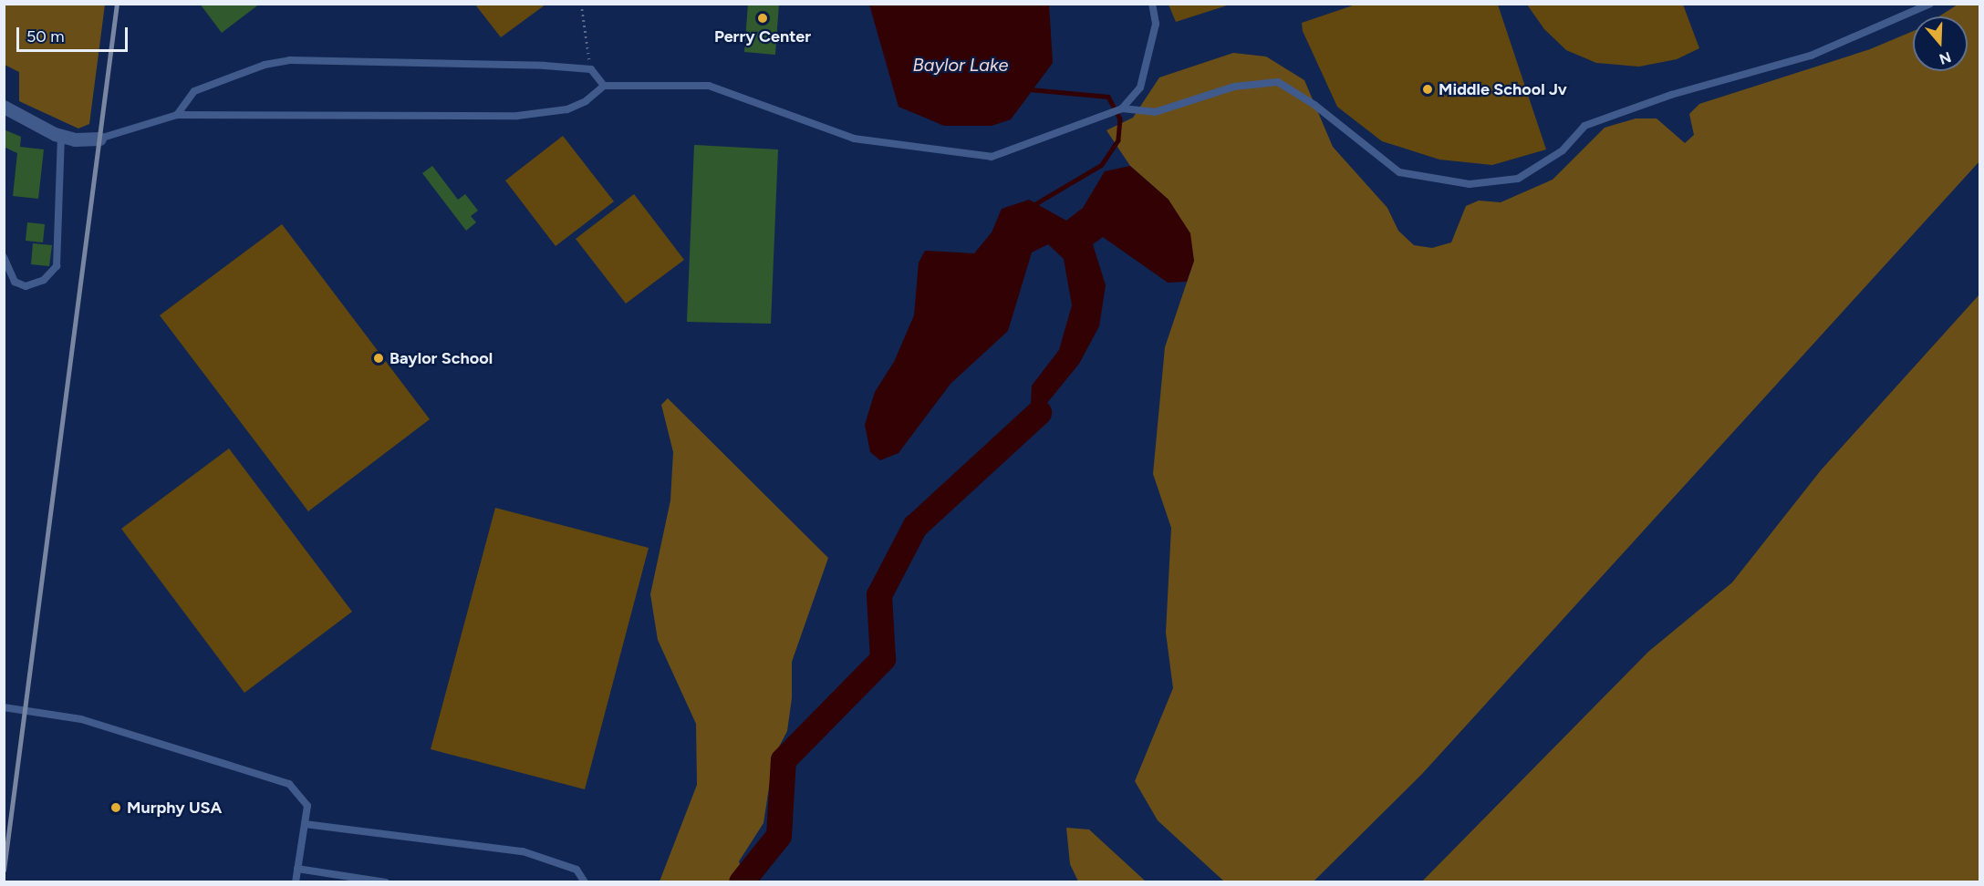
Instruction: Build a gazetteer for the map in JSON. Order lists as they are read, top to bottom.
{
  "water": ["Baylor Lake"],
  "places": [
    "Perry Center",
    "Middle School Jv",
    "Baylor School",
    "Murphy USA"
  ],
  "scale_bar": "50 m",
  "north": "bottom"
}
